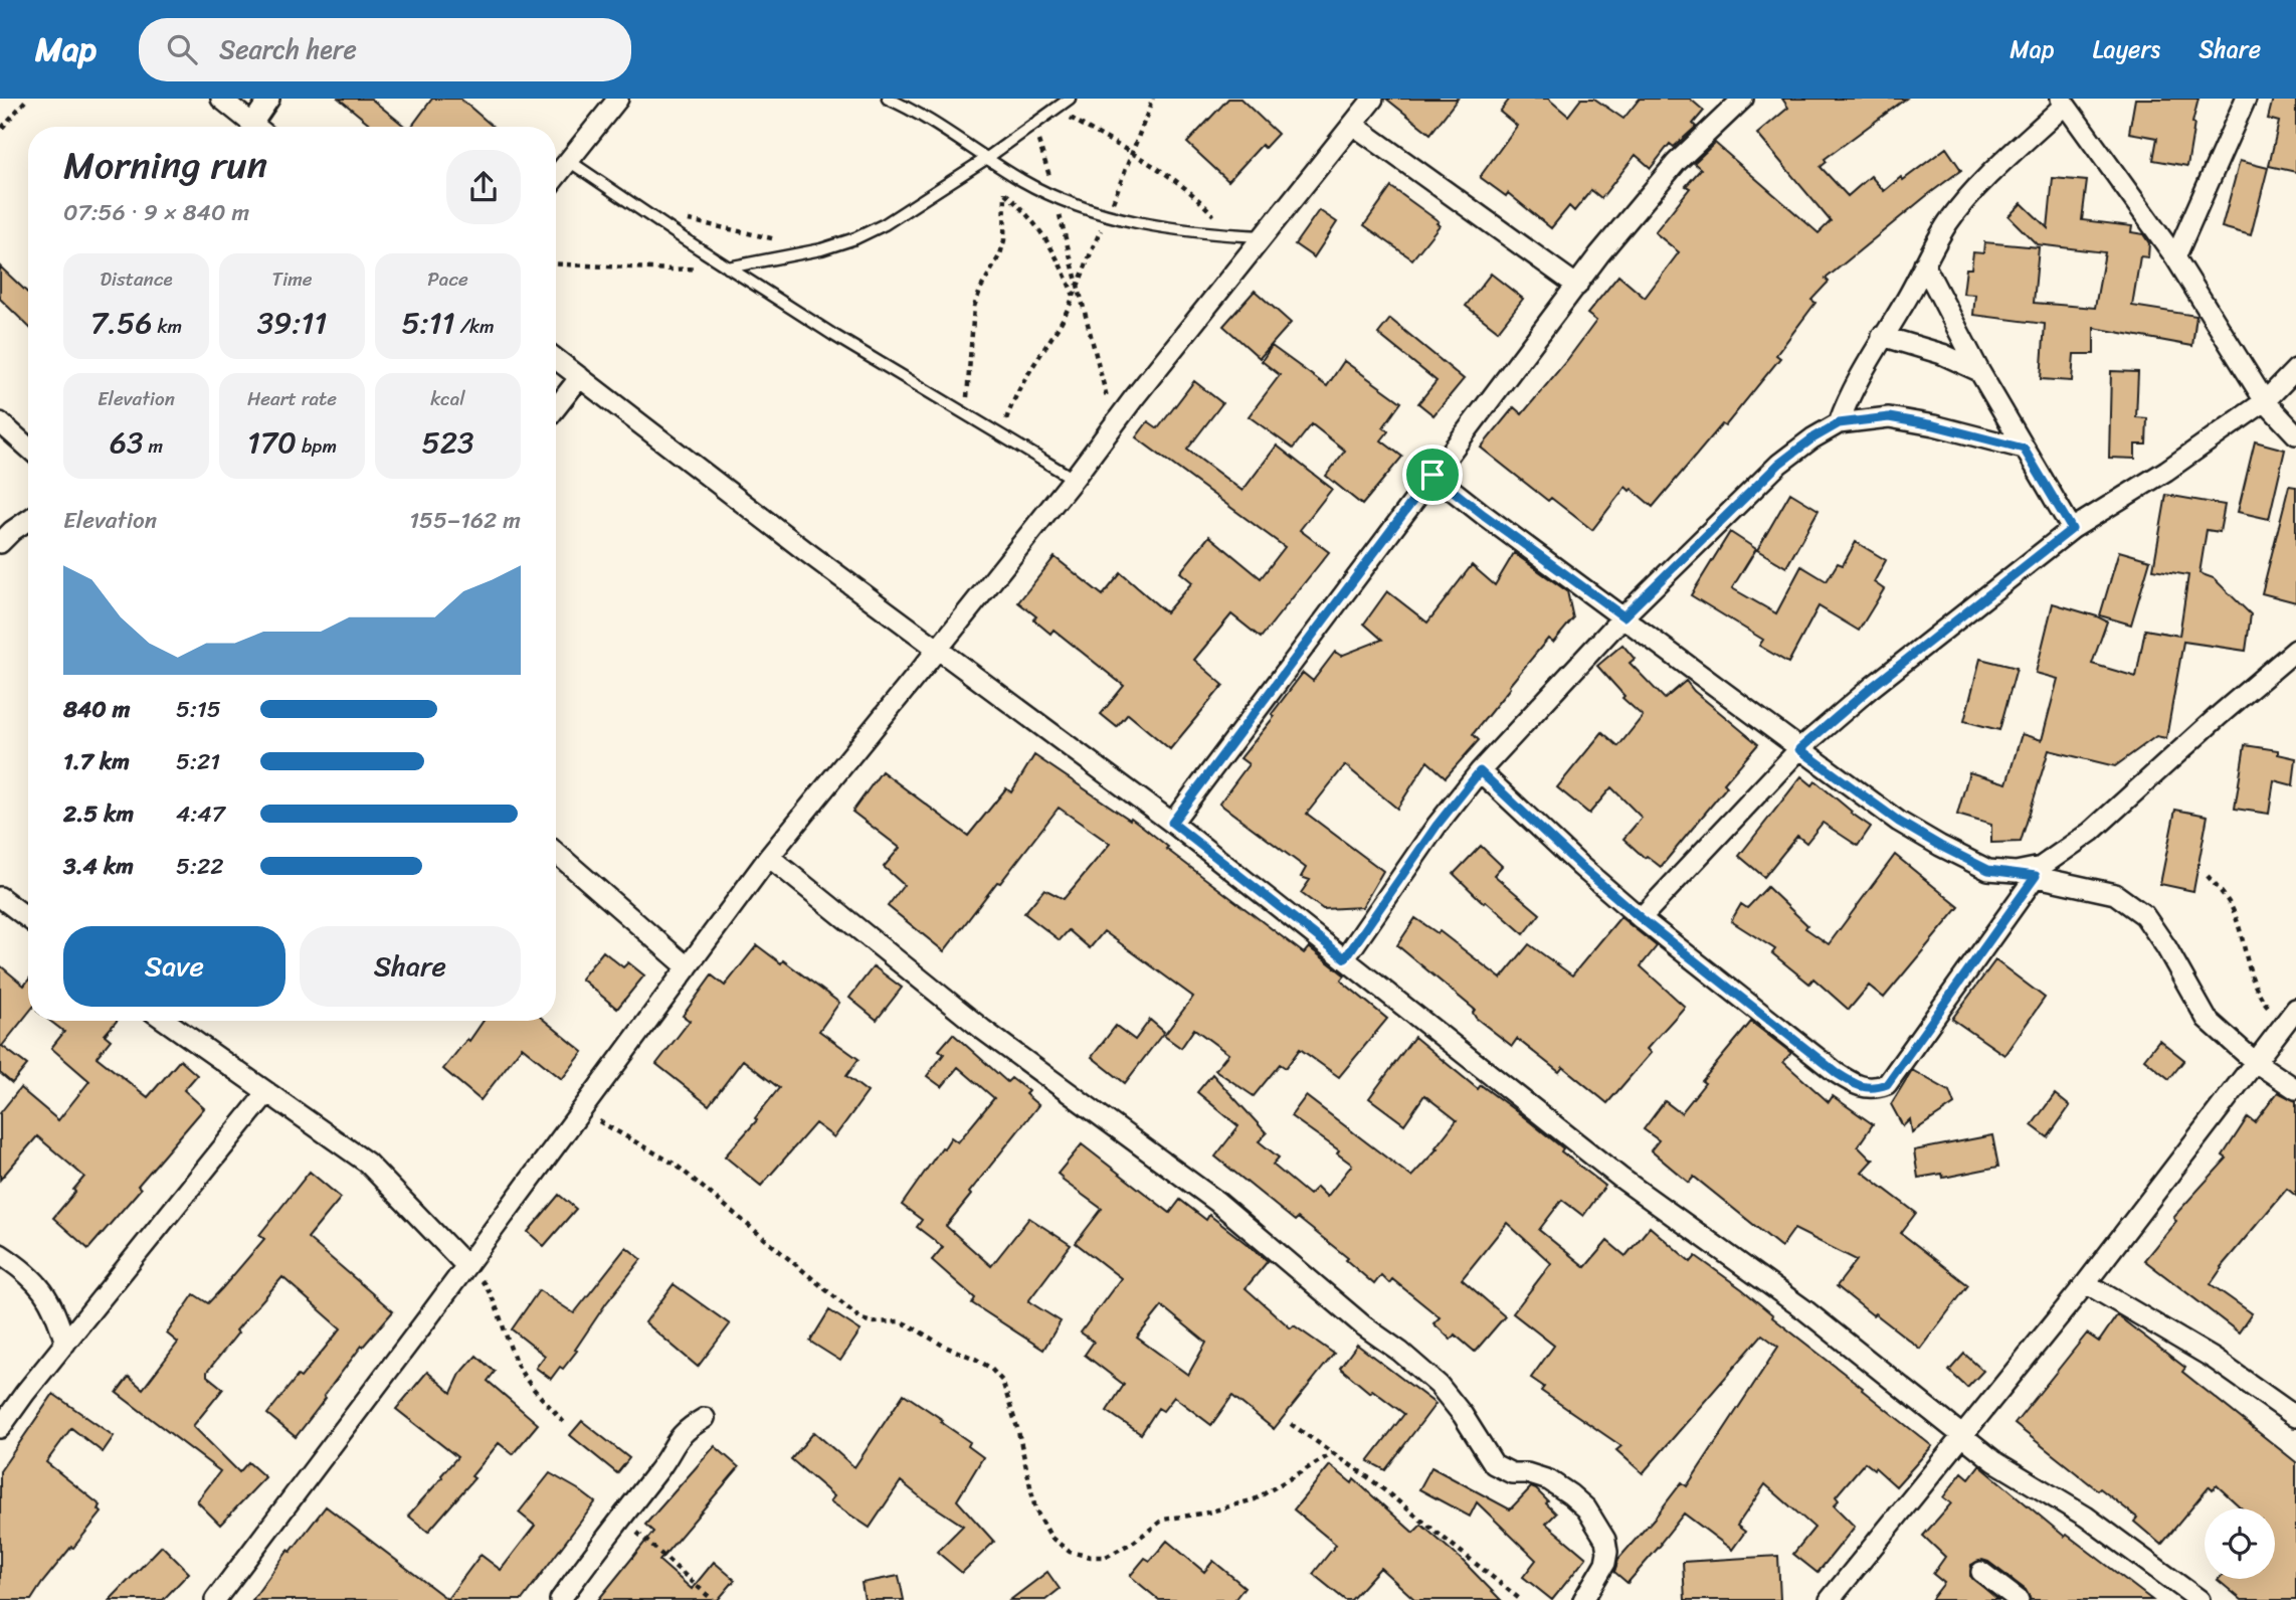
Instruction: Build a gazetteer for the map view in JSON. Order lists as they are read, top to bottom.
{
  "page": {
    "header": "Map",
    "search": "Search here",
    "nav": ["Map", "Layers", "Share"],
    "heading": ["Morning run", "07:56 · 9 × 840 m"],
    "stats": [
      ["Distance", "7.56 km"],
      ["Time", "39:11"],
      ["Pace", "5:11 /km"],
      ["Elevation", "63 m"],
      ["Heart rate", "170 bpm"],
      ["kcal", "523"]
    ],
    "chart": ["Elevation", "155–162 m"],
    "list": [
      {
        "name": "840 m",
        "note": "5:15"
      },
      {
        "name": "1.7 km",
        "note": "5:21"
      },
      {
        "name": "2.5 km",
        "note": "4:47"
      },
      {
        "name": "3.4 km",
        "note": "5:22"
      }
    ],
    "buttons": ["Save", "Share"]
  }
}
